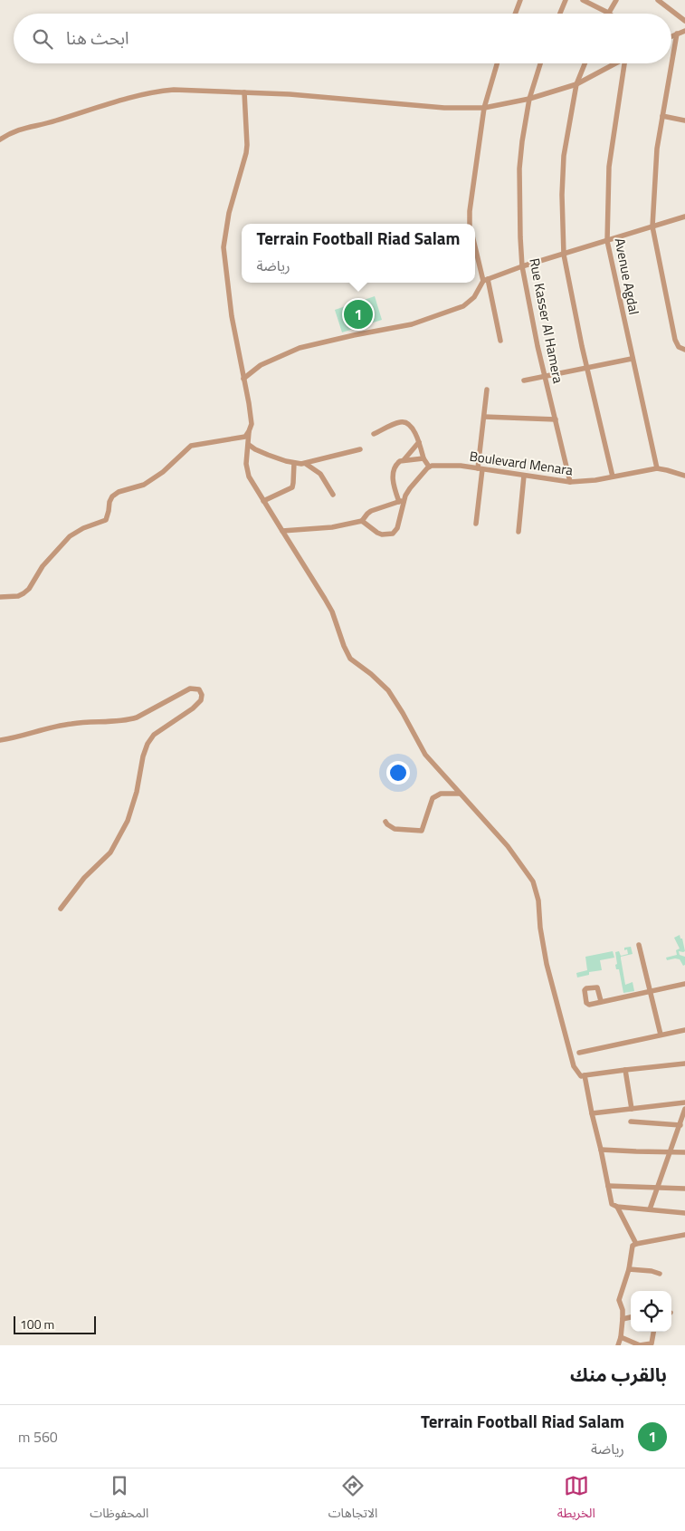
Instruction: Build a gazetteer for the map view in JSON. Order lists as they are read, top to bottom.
{
  "streets": {
    "street": ["Avenue Agdal", "Rue Kasser Al Hamera", "Boulevard Menara"]
  },
  "crossings": [
    ["Avenue Agdal", "Boulevard Menara"],
    ["Rue Kasser Al Hamera", "Boulevard Menara"]
  ],
  "scale_bar": "100 m",
  "page": {
    "search": "ابحث هنا",
    "popup": ["Terrain Football Riad Salam", "رياضة"],
    "pins": "1",
    "scale": "100 m",
    "heading": "بالقرب منك",
    "list": [
      {
        "mark": "1",
        "name": "Terrain Football Riad Salam",
        "note": "رياضة",
        "value": "560 m"
      }
    ],
    "nav": ["الخريطة", "الاتجاهات", "المحفوظات"]
  }
}
